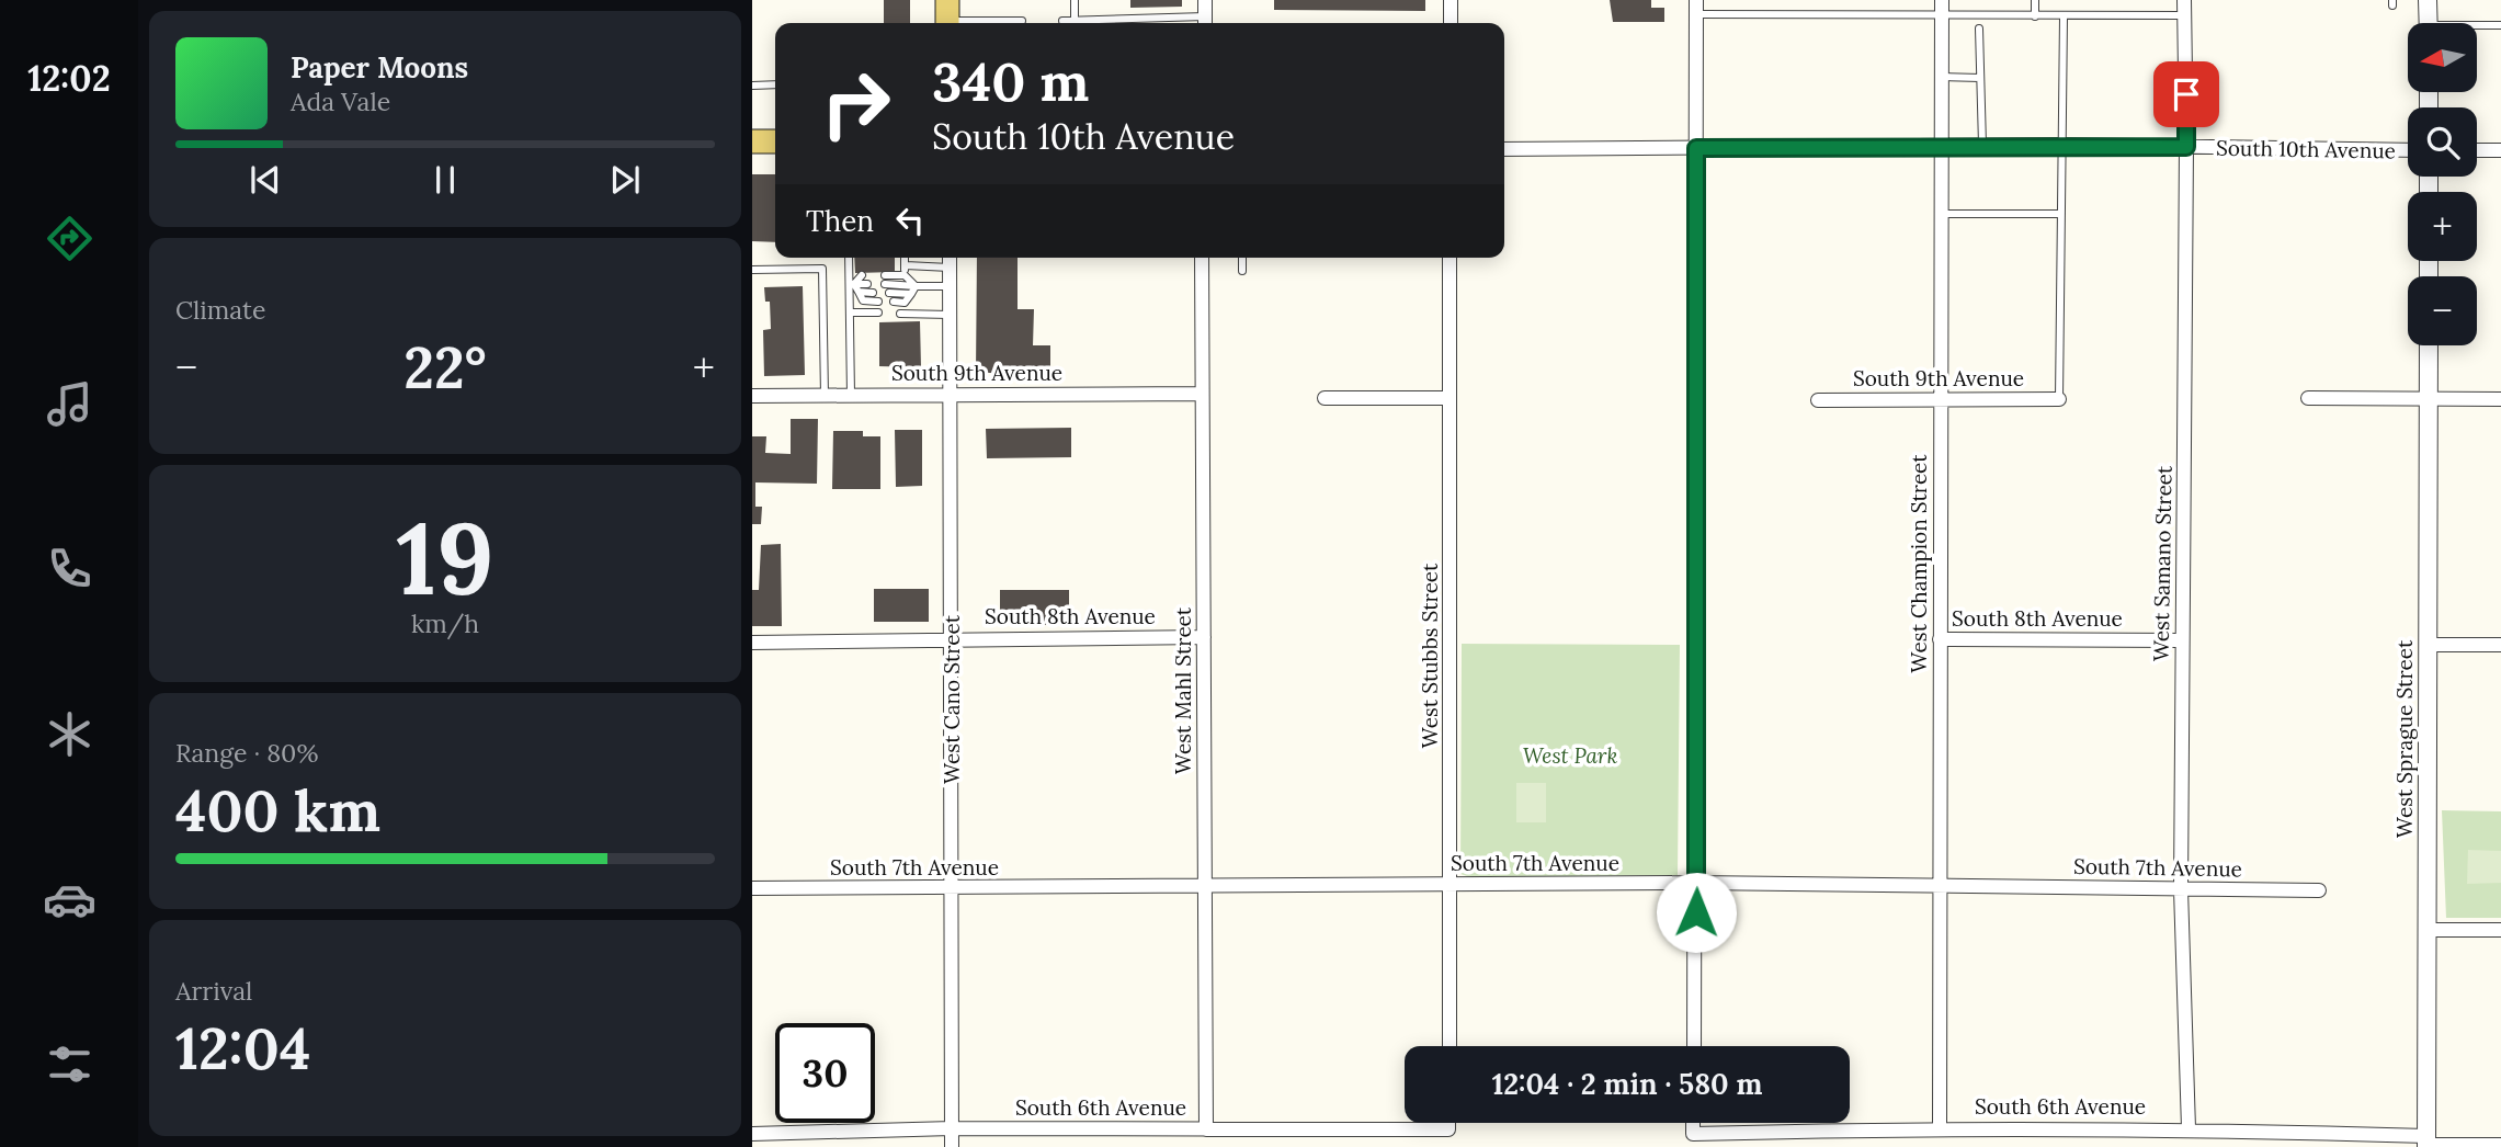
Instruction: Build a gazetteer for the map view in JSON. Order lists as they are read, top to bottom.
{
  "streets": {
    "street": [
      "South 10th Avenue",
      "South 9th Avenue",
      "West Champion Street",
      "West Samano Street",
      "South 8th Avenue",
      "West Stubbs Street",
      "West Mahl Street",
      "West Cano Street",
      "West Sprague Street",
      "South 7th Avenue",
      "South 6th Avenue"
    ]
  },
  "crossings": [
    ["South 10th Avenue", "West Champion Street"],
    ["South 10th Avenue", "West Samano Street"],
    ["South 9th Avenue", "West Champion Street"],
    ["South 9th Avenue", "West Mahl Street"],
    ["South 9th Avenue", "West Cano Street"],
    ["West Champion Street", "South 8th Avenue"],
    ["West Champion Street", "South 7th Avenue"],
    ["West Champion Street", "South 6th Avenue"],
    ["West Samano Street", "South 8th Avenue"],
    ["West Samano Street", "South 7th Avenue"],
    ["West Samano Street", "South 6th Avenue"],
    ["South 8th Avenue", "West Mahl Street"],
    ["South 8th Avenue", "West Cano Street"],
    ["West Stubbs Street", "South 7th Avenue"],
    ["West Mahl Street", "South 7th Avenue"],
    ["West Mahl Street", "South 6th Avenue"],
    ["West Cano Street", "South 7th Avenue"],
    ["West Cano Street", "South 6th Avenue"],
    ["West Sprague Street", "South 6th Avenue"]
  ],
  "parks": ["West Park"],
  "north": "left",
  "page": {
    "tabs": "12:02",
    "map_buttons": ["+", "−"],
    "turn": ["340 m", "South 10th Avenue"],
    "song": ["Paper Moons", "Ada Vale"],
    "then": "Then",
    "tile": [
      "Climate",
      ["19", "km/h"],
      ["Range · 80%", "400 km"],
      ["Arrival", "12:04"]
    ],
    "heat": ["−", "22°", "+"],
    "limit": "30",
    "trip": "12:04 · 2 min · 580 m"
  }
}
